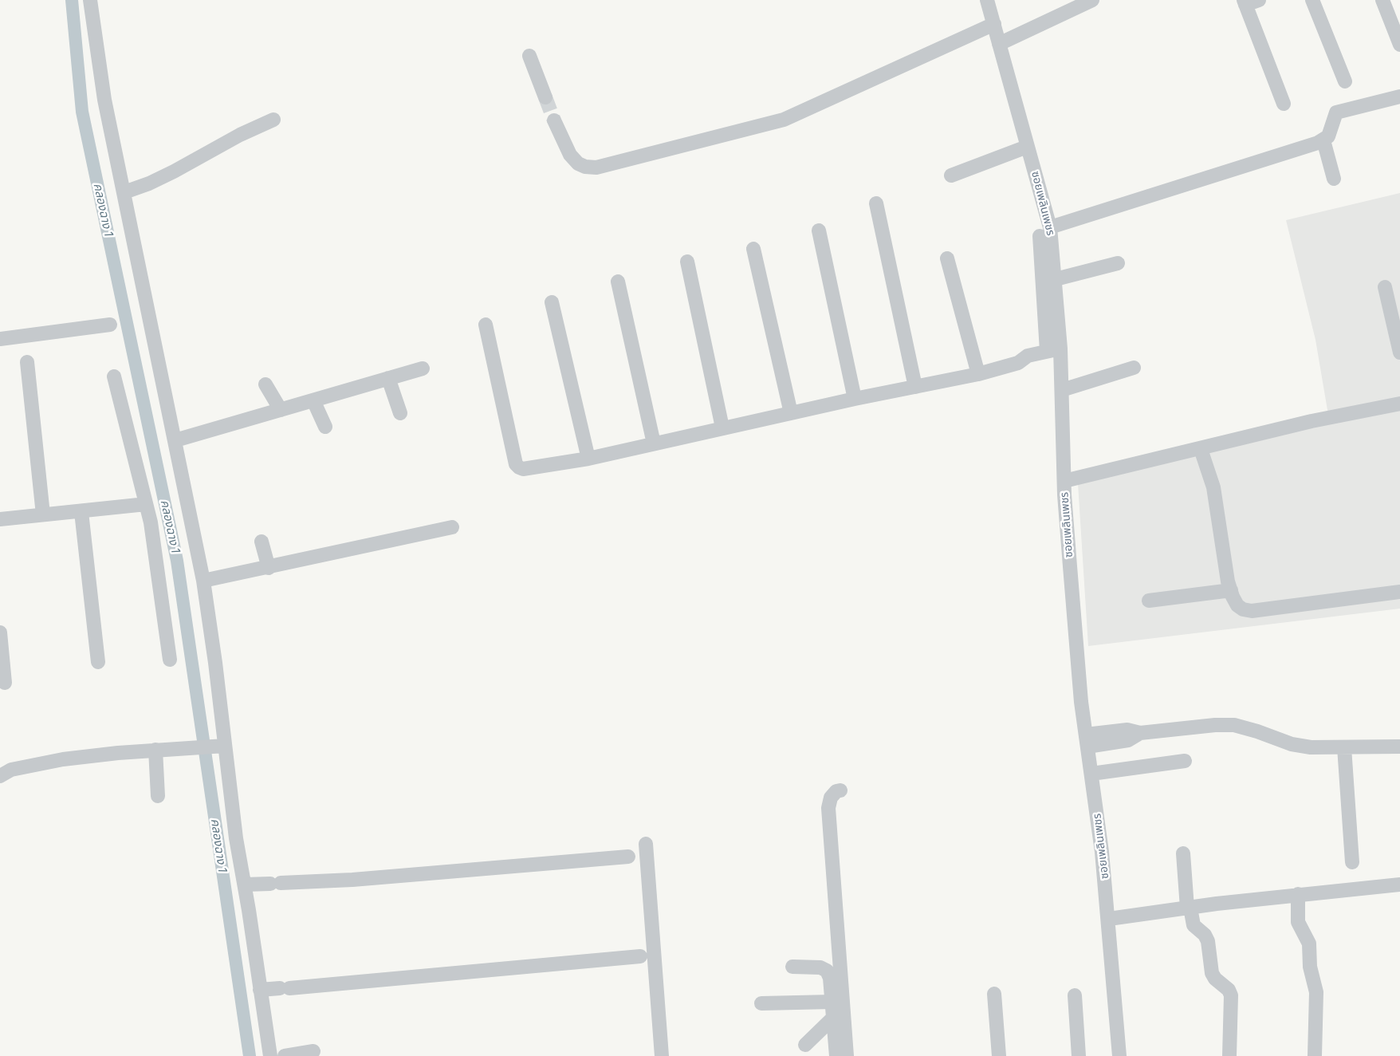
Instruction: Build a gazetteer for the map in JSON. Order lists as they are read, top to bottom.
{
  "streets": {
    "street": ["ซอยเพลินเพชร"]
  },
  "water": ["คลองฉาง 1"]
}
